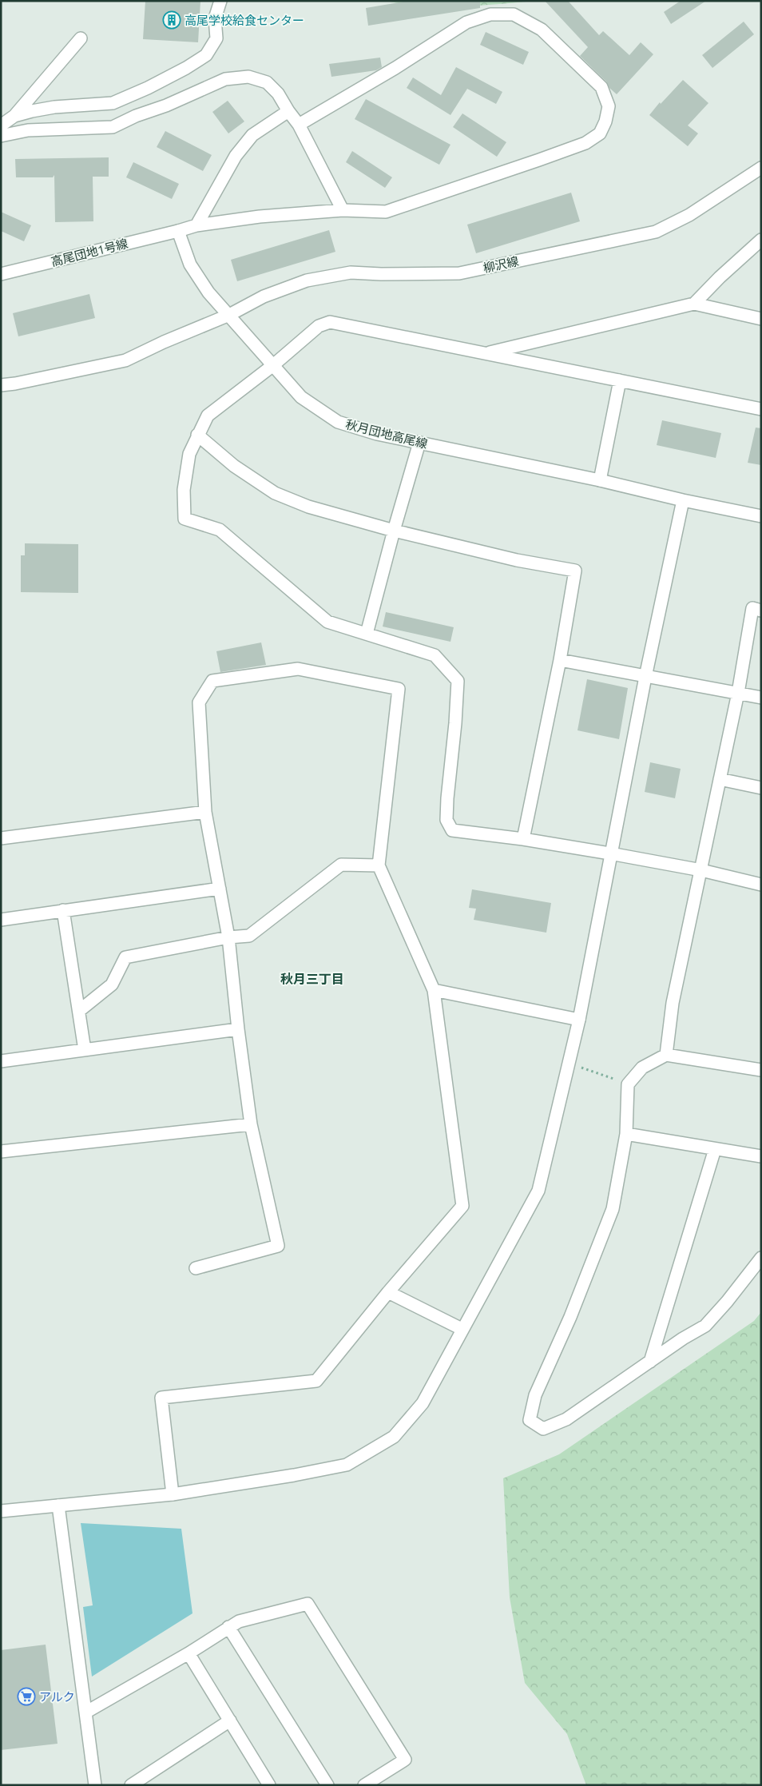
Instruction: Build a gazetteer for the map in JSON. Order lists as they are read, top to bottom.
{
  "streets": {
    "street": ["高尾団地1号線", "柳沢線", "秋月団地高尾線"]
  },
  "crossings": [
    ["高尾団地1号線", "秋月団地高尾線"],
    ["柳沢線", "秋月団地高尾線"]
  ],
  "districts": ["秋月三丁目"],
  "places": {
    "building": ["高尾学校給食センター"],
    "supermarket": ["アルク"]
  }
}
